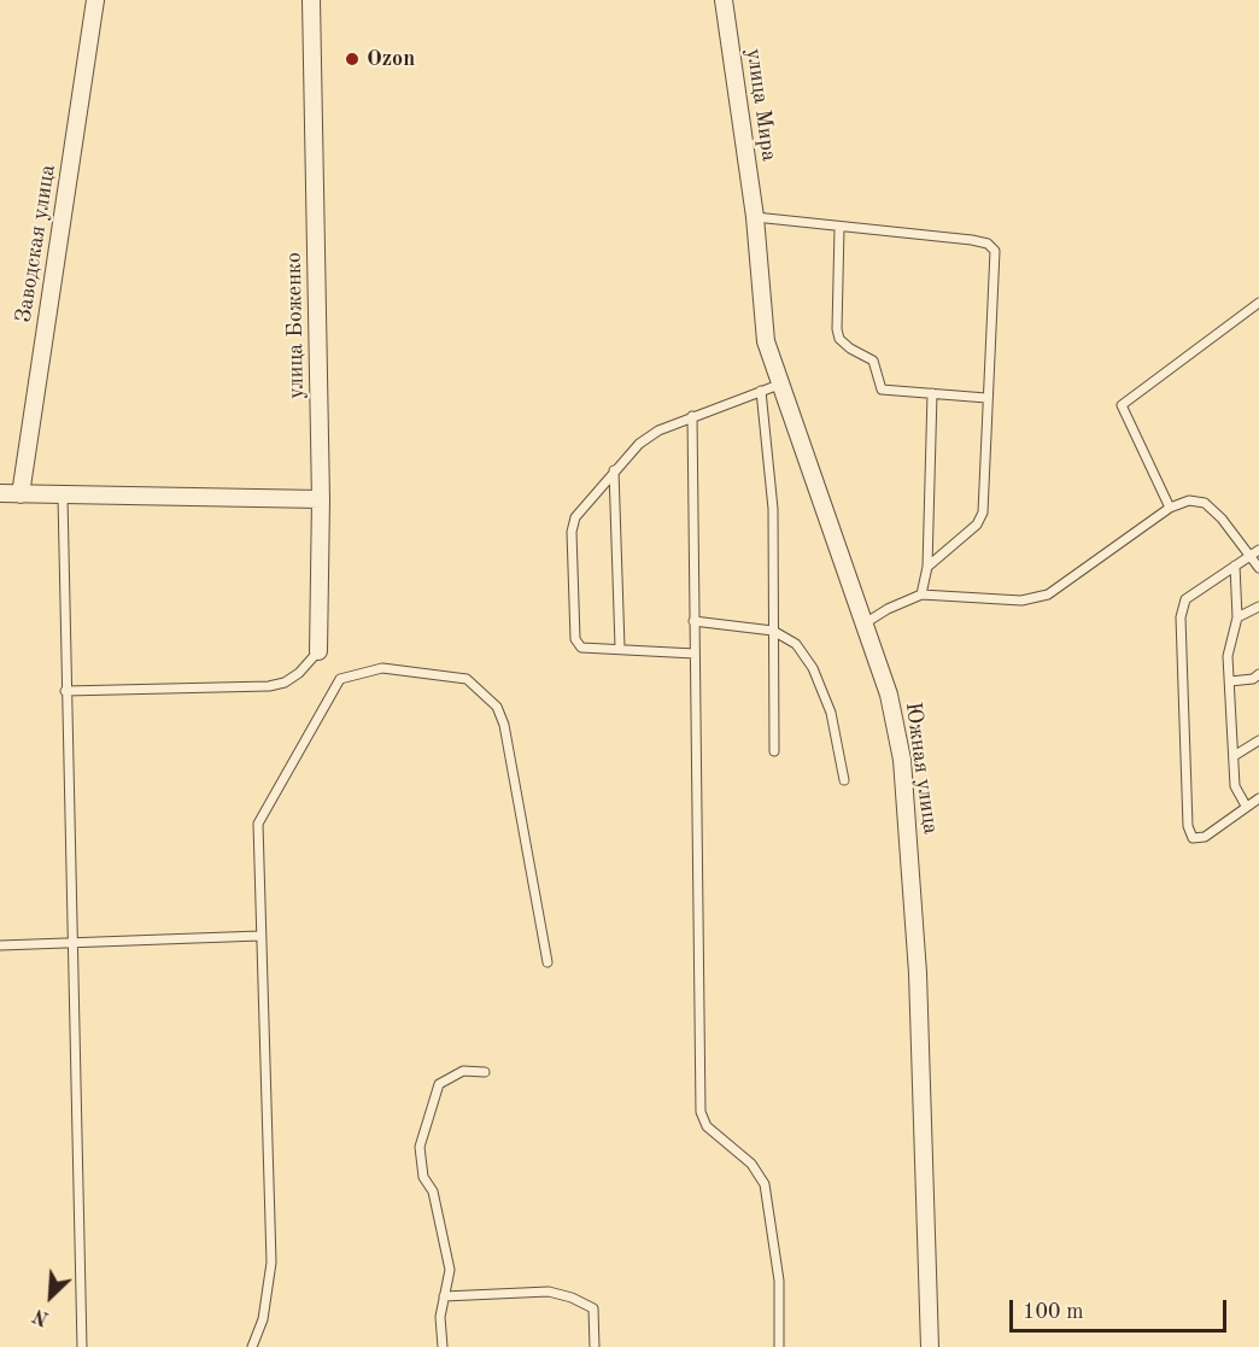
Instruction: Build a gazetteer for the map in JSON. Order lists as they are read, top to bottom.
{
  "streets": {
    "street": [
      "улица Мира",
      "Заводская улица",
      "улица Боженко",
      "Южная улица"
    ]
  },
  "crossings": [
    ["улица Мира", "Южная улица"]
  ],
  "places": ["Ozon"],
  "scale_bar": "100 m",
  "north": "bottom left"
}
